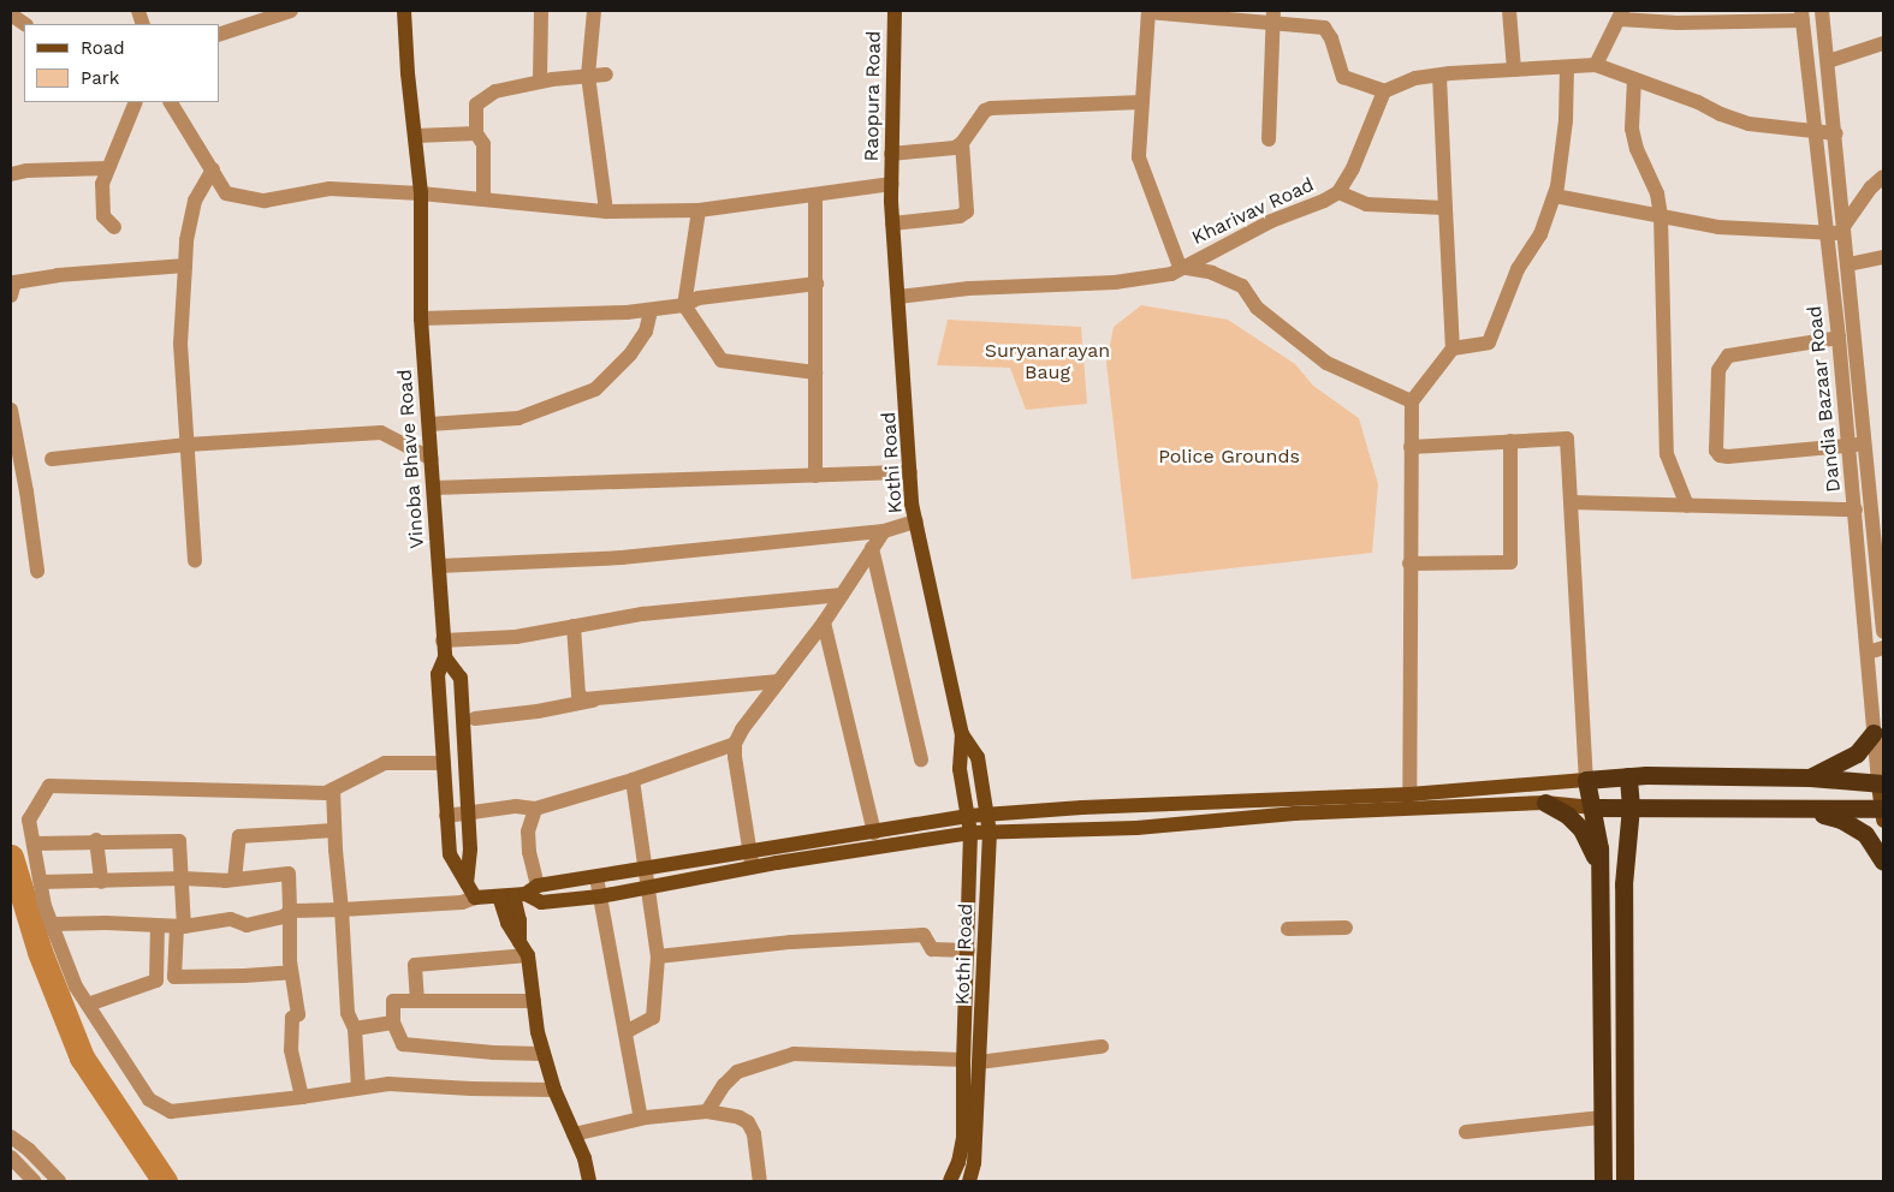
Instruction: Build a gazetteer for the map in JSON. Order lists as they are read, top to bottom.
{
  "streets": {
    "main road": ["Raopura Road", "Vinoba Bhave Road", "Kothi Road"],
    "street": ["Kharivav Road", "Dandia Bazaar Road"]
  },
  "crossings": [
    ["Raopura Road", "Kothi Road"],
    ["Kharivav Road", "Kothi Road"]
  ],
  "parks": ["Suryanarayan Baug", "Police Grounds"],
  "legend": ["Road", "Park"]
}
